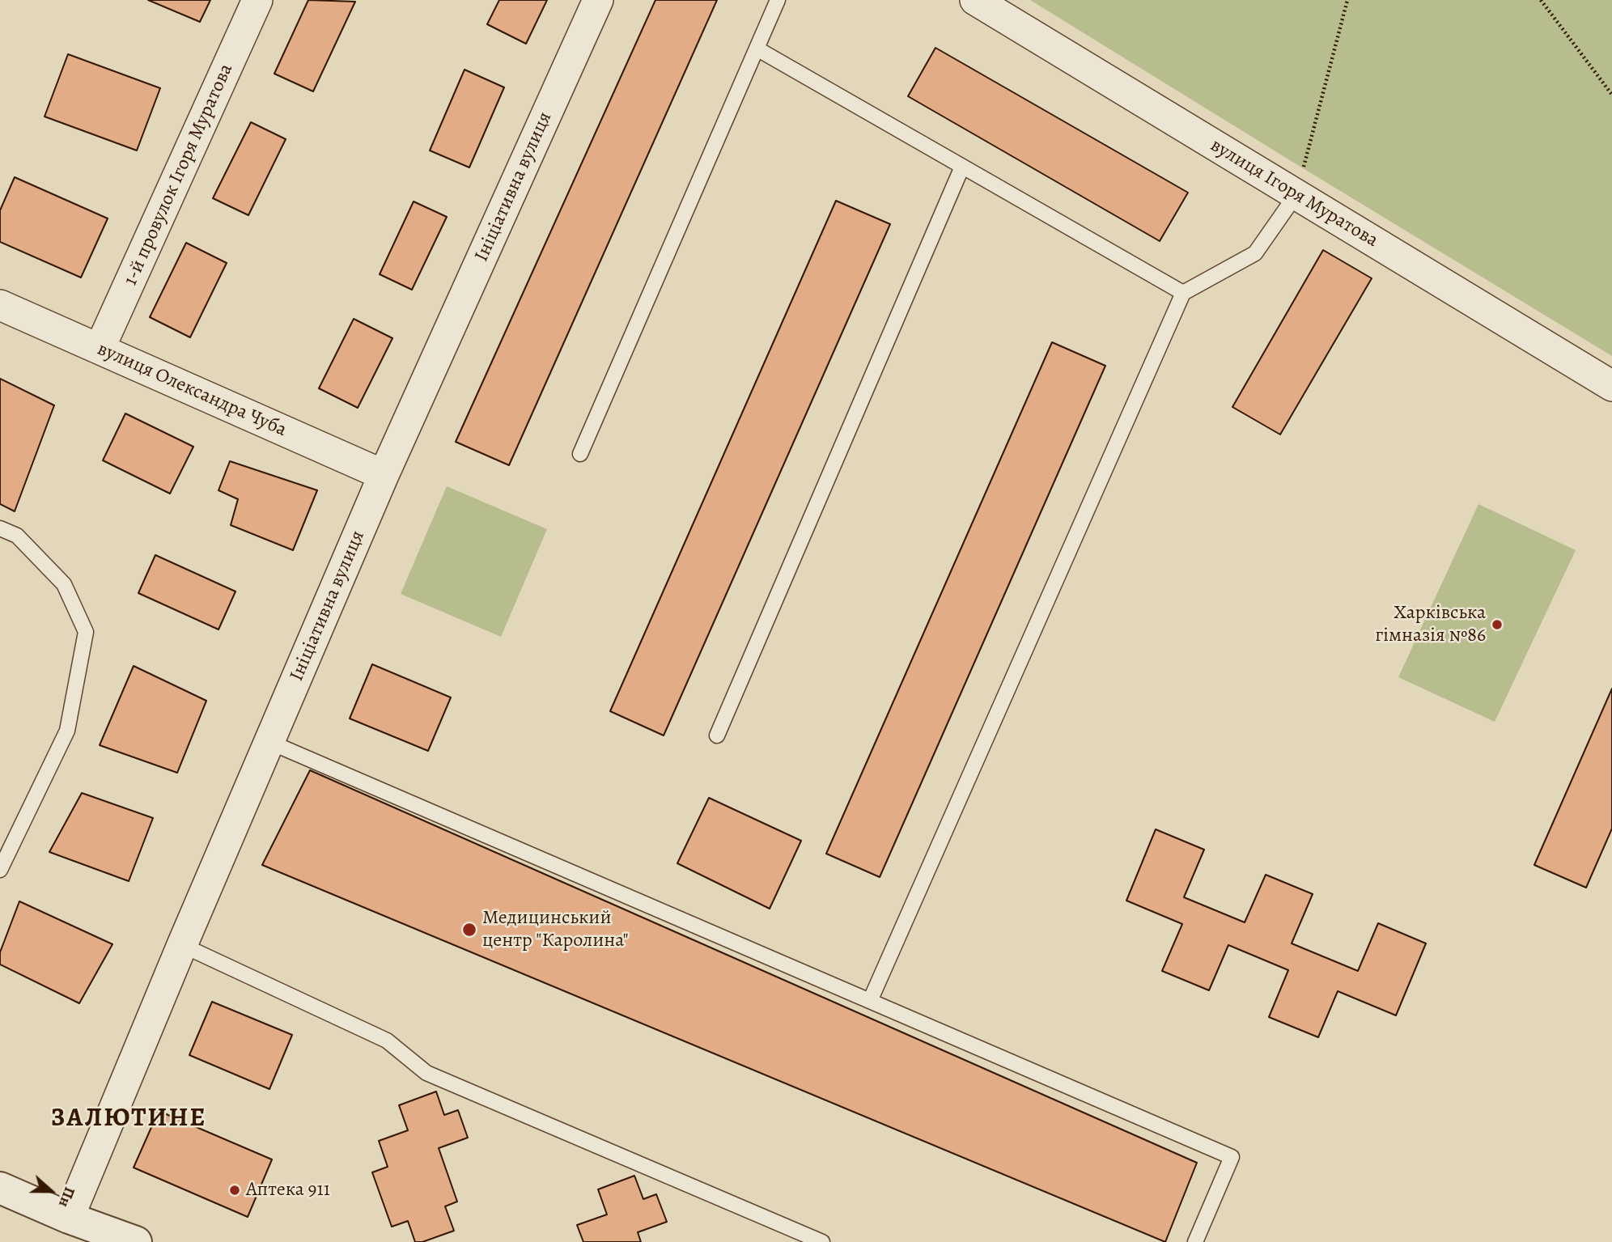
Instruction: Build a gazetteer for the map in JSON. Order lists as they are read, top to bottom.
{
  "streets": {
    "street": [
      "1-й провулок Ігоря Муратова",
      "Ініціативна вулиця",
      "вулиця Ігоря Муратова",
      "вулиця Олександра Чуба"
    ]
  },
  "crossings": [
    ["1-й провулок Ігоря Муратова", "вулиця Олександра Чуба"],
    ["Ініціативна вулиця", "вулиця Олександра Чуба"]
  ],
  "districts": ["ЗАЛЮТИНЕ"],
  "places": ["Харківська гімназія №86", "Медицинський центр \"Каролина\"", "Аптека 911"],
  "north": "right"
}
